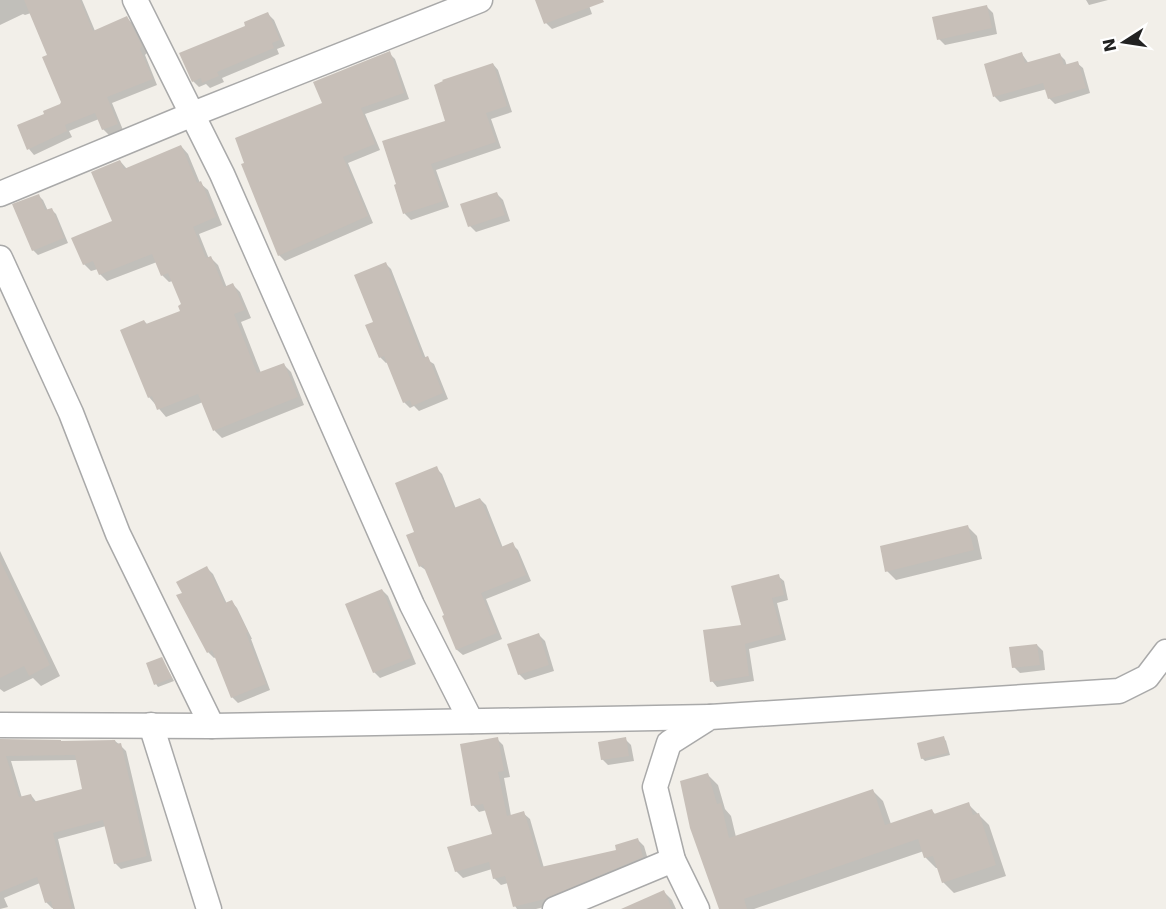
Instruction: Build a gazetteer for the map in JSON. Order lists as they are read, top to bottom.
{
  "north": "left"
}
